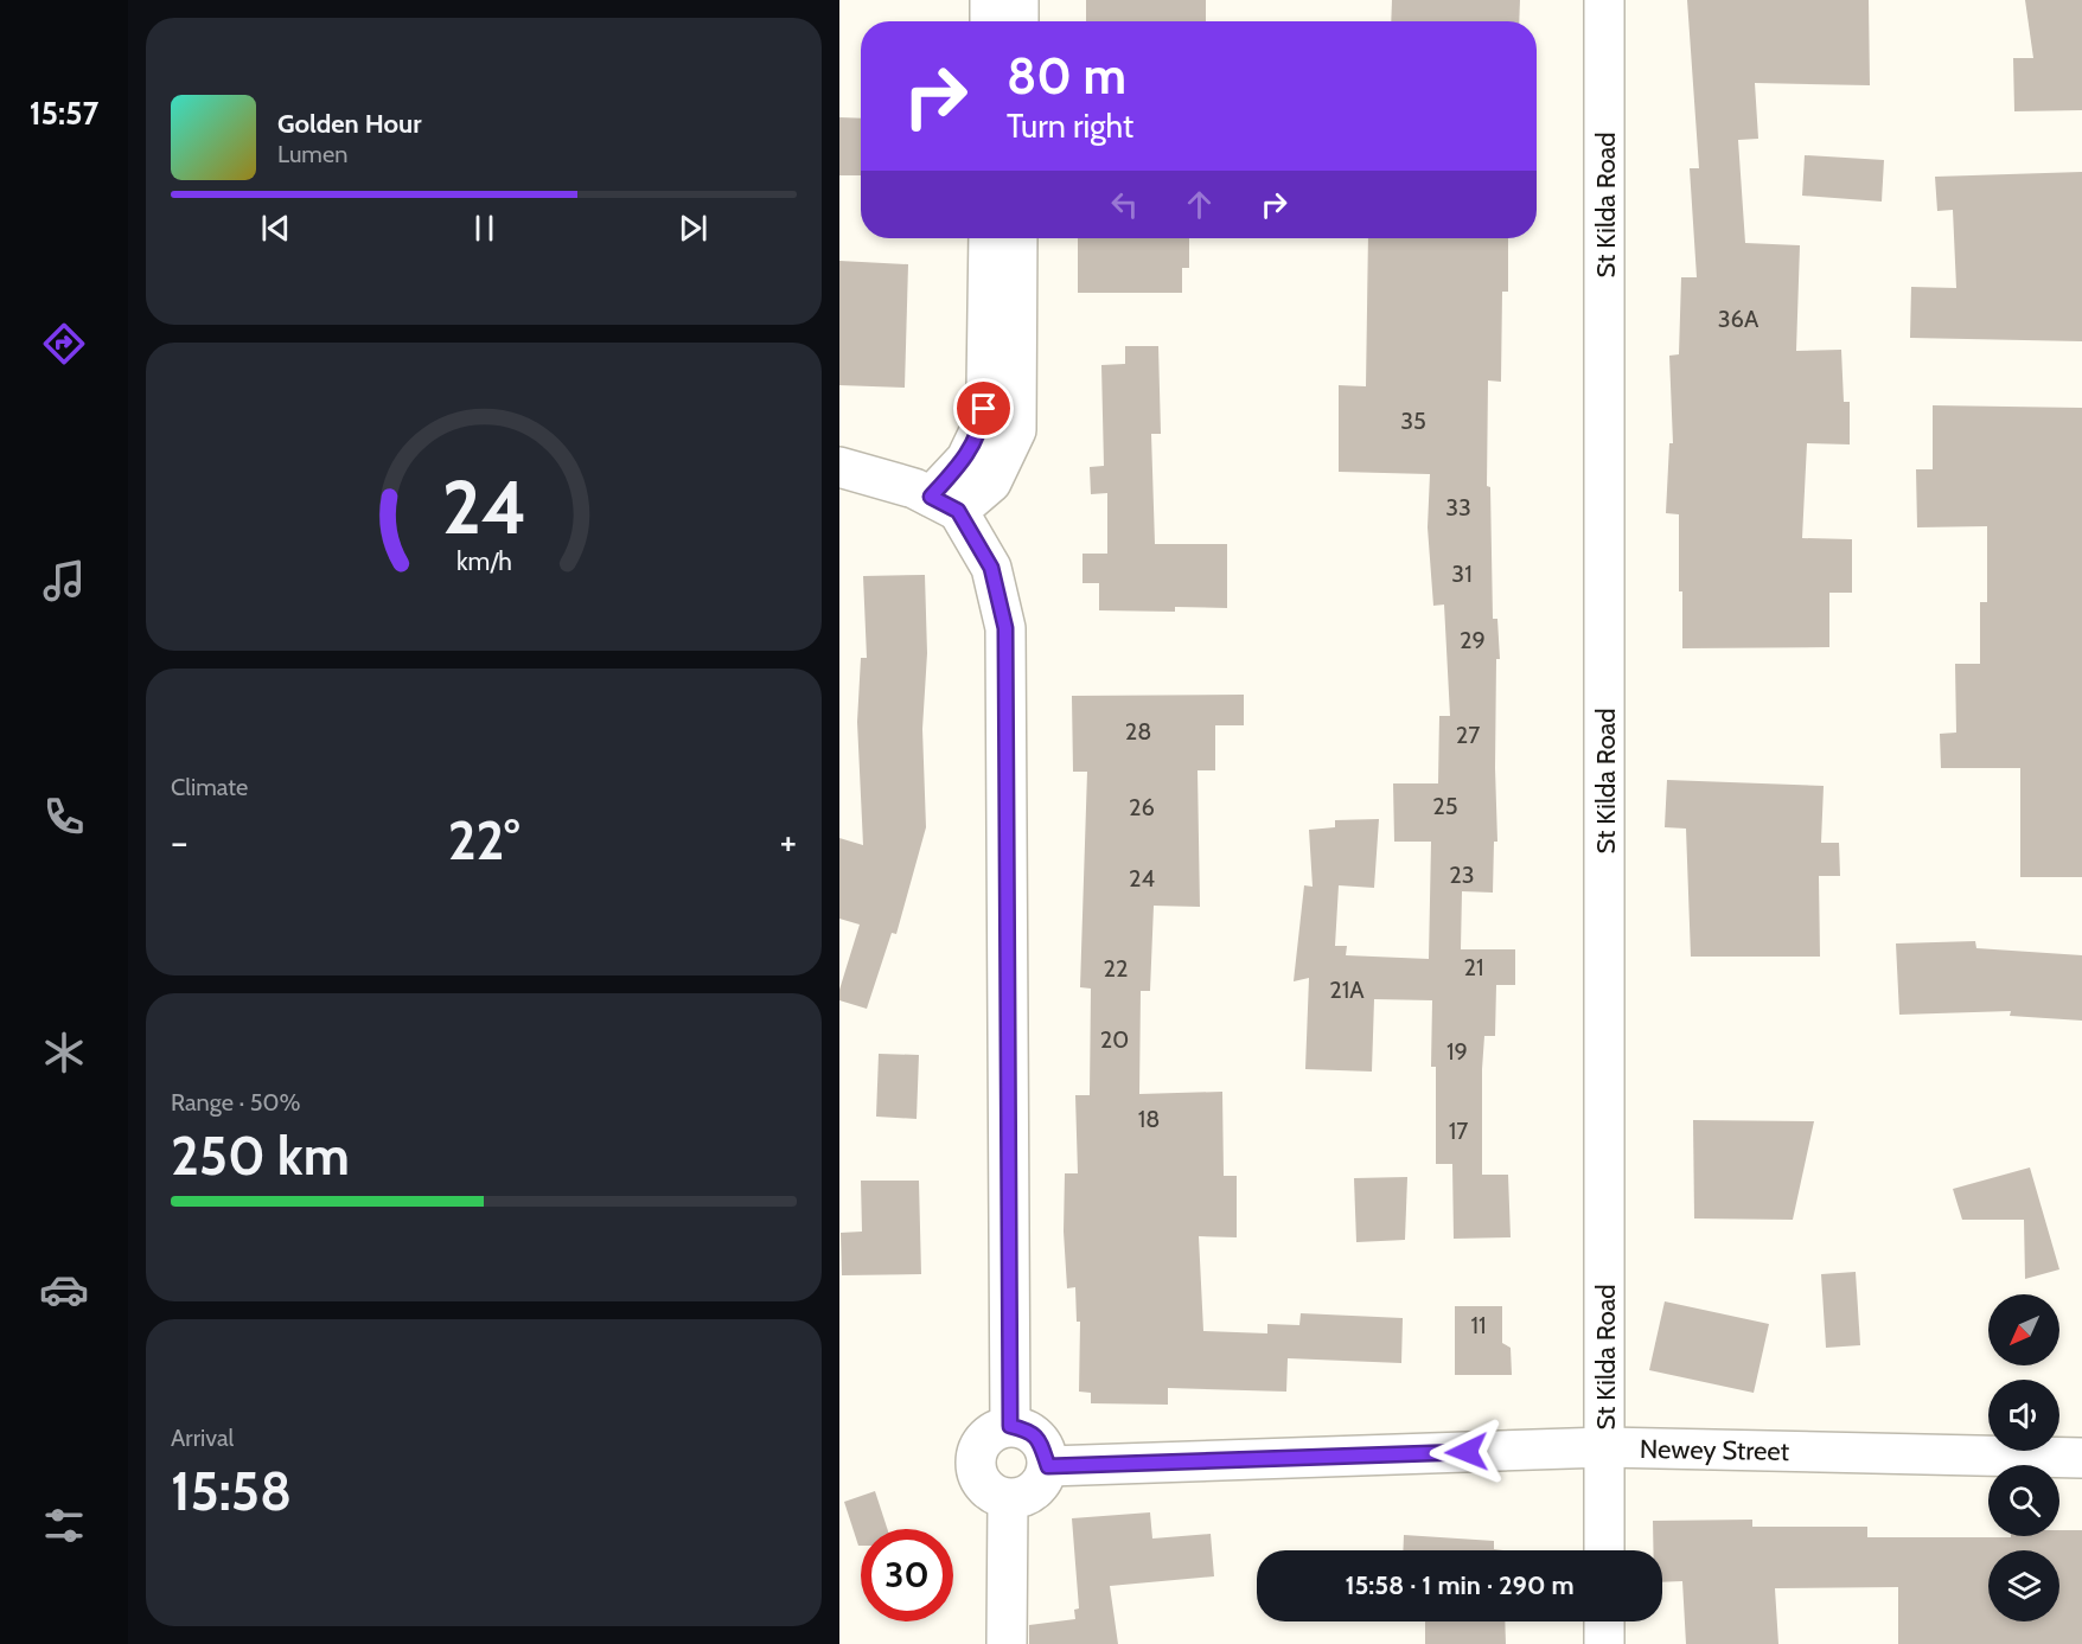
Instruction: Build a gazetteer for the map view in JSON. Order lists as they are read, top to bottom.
{
  "streets": {
    "street": ["St Kilda Road", "Newey Street"]
  },
  "crossings": [
    ["St Kilda Road", "Newey Street"]
  ],
  "house_numbers": [
    "36A",
    "35",
    "33",
    "31",
    "29",
    "28",
    "27",
    "25",
    "26",
    "23",
    "24",
    "21",
    "22",
    "21A",
    "20",
    "19",
    "18",
    "17",
    "11"
  ],
  "north": "bottom left",
  "page": {
    "tabs": "15:57",
    "turn": ["80 m", "Turn right"],
    "song": ["Golden Hour", "Lumen"],
    "tile": [
      "Climate",
      ["Range · 50%", "250 km"],
      ["Arrival", "15:58"]
    ],
    "heat": ["−", "22°", "+"],
    "limit": "30",
    "trip": "15:58 · 1 min · 290 m",
    "gauge": ["24", "km/h"]
  }
}
